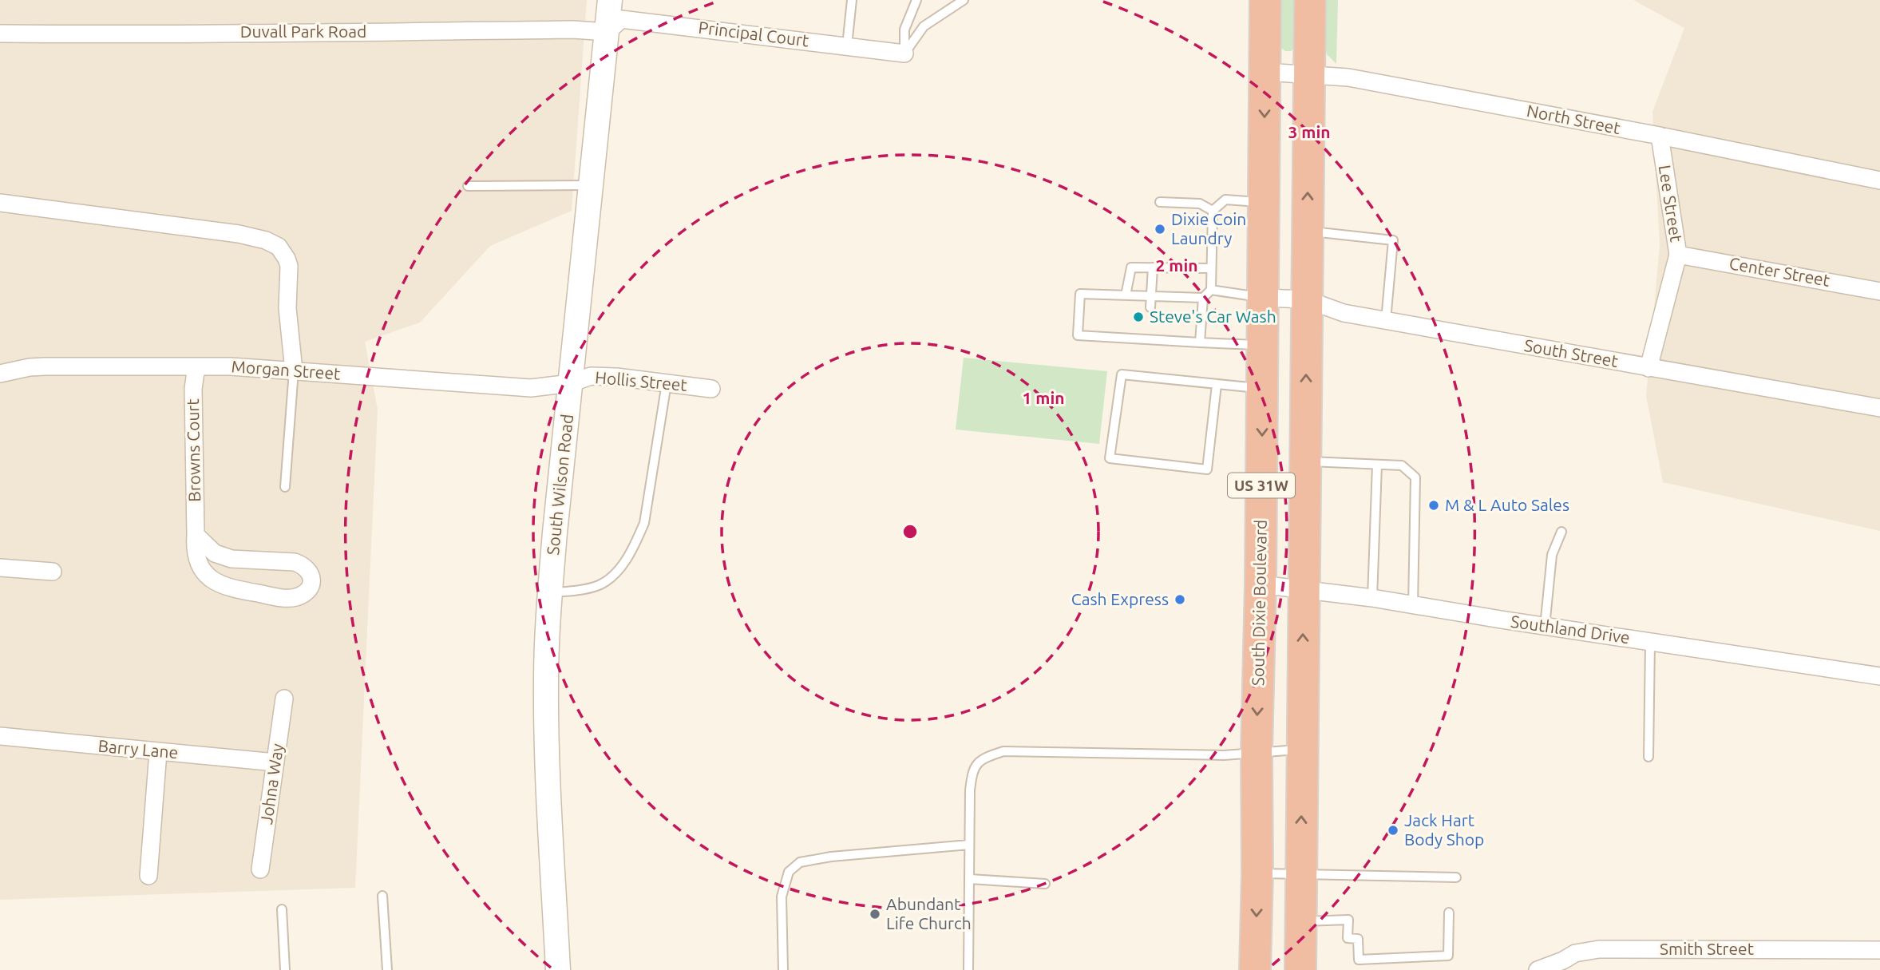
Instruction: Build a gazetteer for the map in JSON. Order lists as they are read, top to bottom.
{
  "streets": {
    "highway": ["US 31W", "South Dixie Boulevard"],
    "main road": ["South Wilson Road"],
    "street": [
      "Duvall Park Road",
      "Principal Court",
      "North Street",
      "Lee Street",
      "Center Street",
      "South Street",
      "Morgan Street",
      "Hollis Street",
      "Browns Court",
      "Southland Drive",
      "Barry Lane",
      "Johna Way",
      "Smith Street"
    ]
  },
  "crossings": [
    ["Duvall Park Road", "Principal Court"],
    ["Duvall Park Road", "South Wilson Road"],
    ["Principal Court", "South Wilson Road"],
    ["North Street", "Lee Street"],
    ["North Street", "US 31W"],
    ["North Street", "South Dixie Boulevard"],
    ["Lee Street", "Center Street"],
    ["Lee Street", "South Street"],
    ["South Street", "US 31W"],
    ["South Street", "South Dixie Boulevard"],
    ["Morgan Street", "Hollis Street"],
    ["Morgan Street", "Browns Court"],
    ["Morgan Street", "South Wilson Road"],
    ["Hollis Street", "South Wilson Road"],
    ["US 31W", "Southland Drive"],
    ["South Dixie Boulevard", "Southland Drive"],
    ["Barry Lane", "Johna Way"]
  ],
  "places": [
    "Dixie Coin Laundry",
    "Steve's Car Wash",
    "M & L Auto Sales",
    "Cash Express",
    "Jack Hart Body Shop",
    "Abundant Life Church"
  ],
  "rings": ["3 min", "2 min", "1 min"]
}
